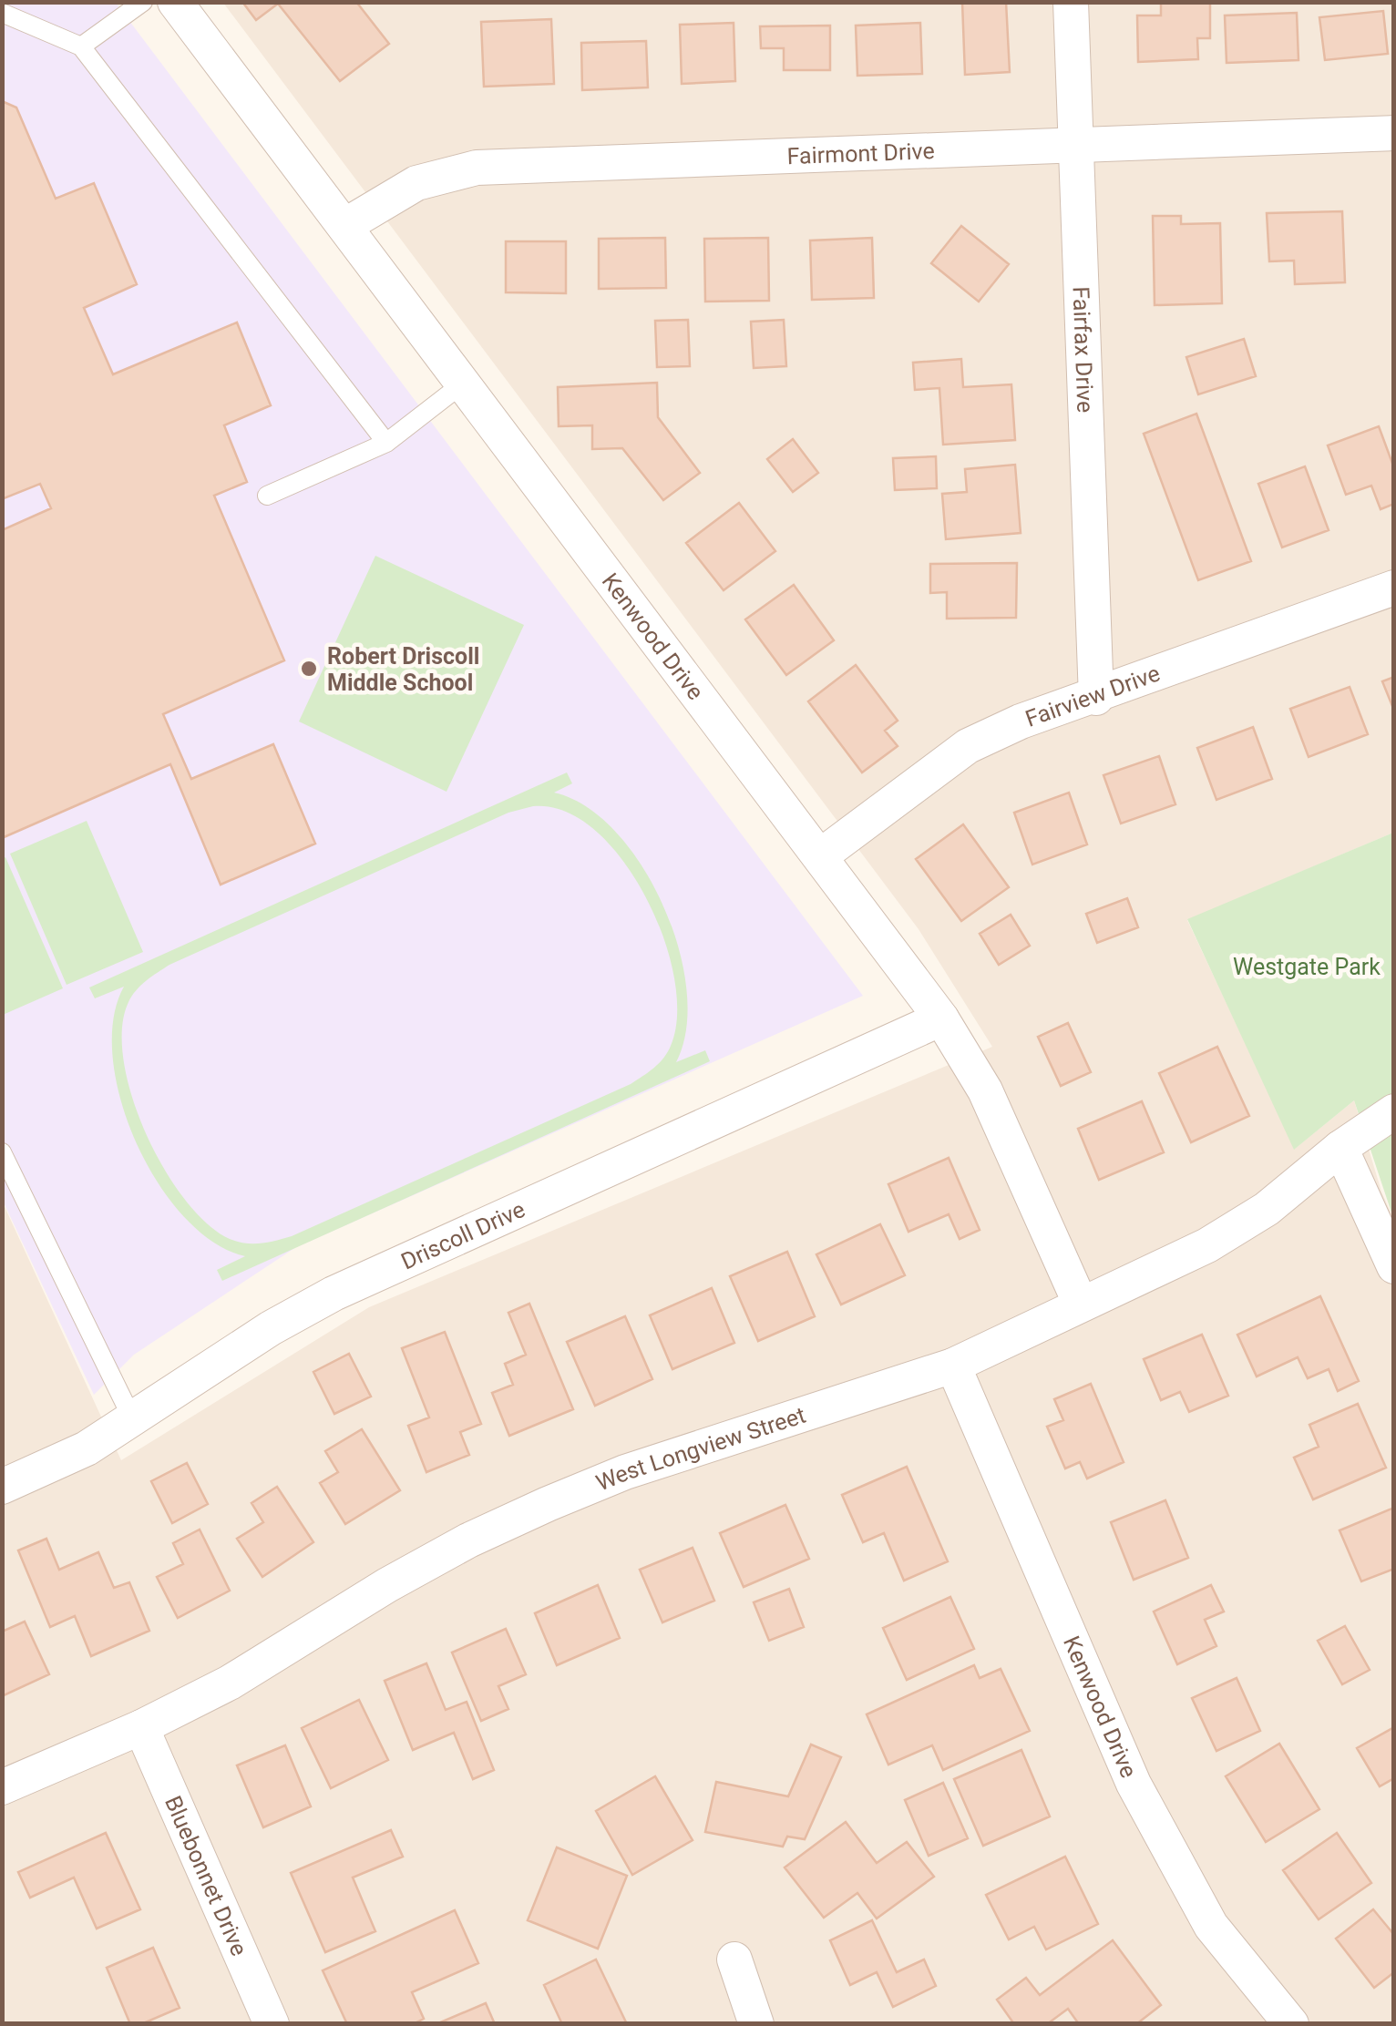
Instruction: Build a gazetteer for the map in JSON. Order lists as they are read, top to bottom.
{
  "streets": {
    "street": [
      "Fairmont Drive",
      "Fairfax Drive",
      "Kenwood Drive",
      "Fairview Drive",
      "Driscoll Drive",
      "West Longview Street",
      "Bluebonnet Drive"
    ]
  },
  "crossings": [
    ["Fairmont Drive", "Fairfax Drive"],
    ["Fairmont Drive", "Kenwood Drive"],
    ["Fairfax Drive", "Fairview Drive"],
    ["Kenwood Drive", "Fairview Drive"],
    ["Kenwood Drive", "Driscoll Drive"],
    ["Kenwood Drive", "West Longview Street"],
    ["West Longview Street", "Bluebonnet Drive"]
  ],
  "parks": ["Westgate Park"],
  "places": ["Robert Driscoll Middle School"]
}
